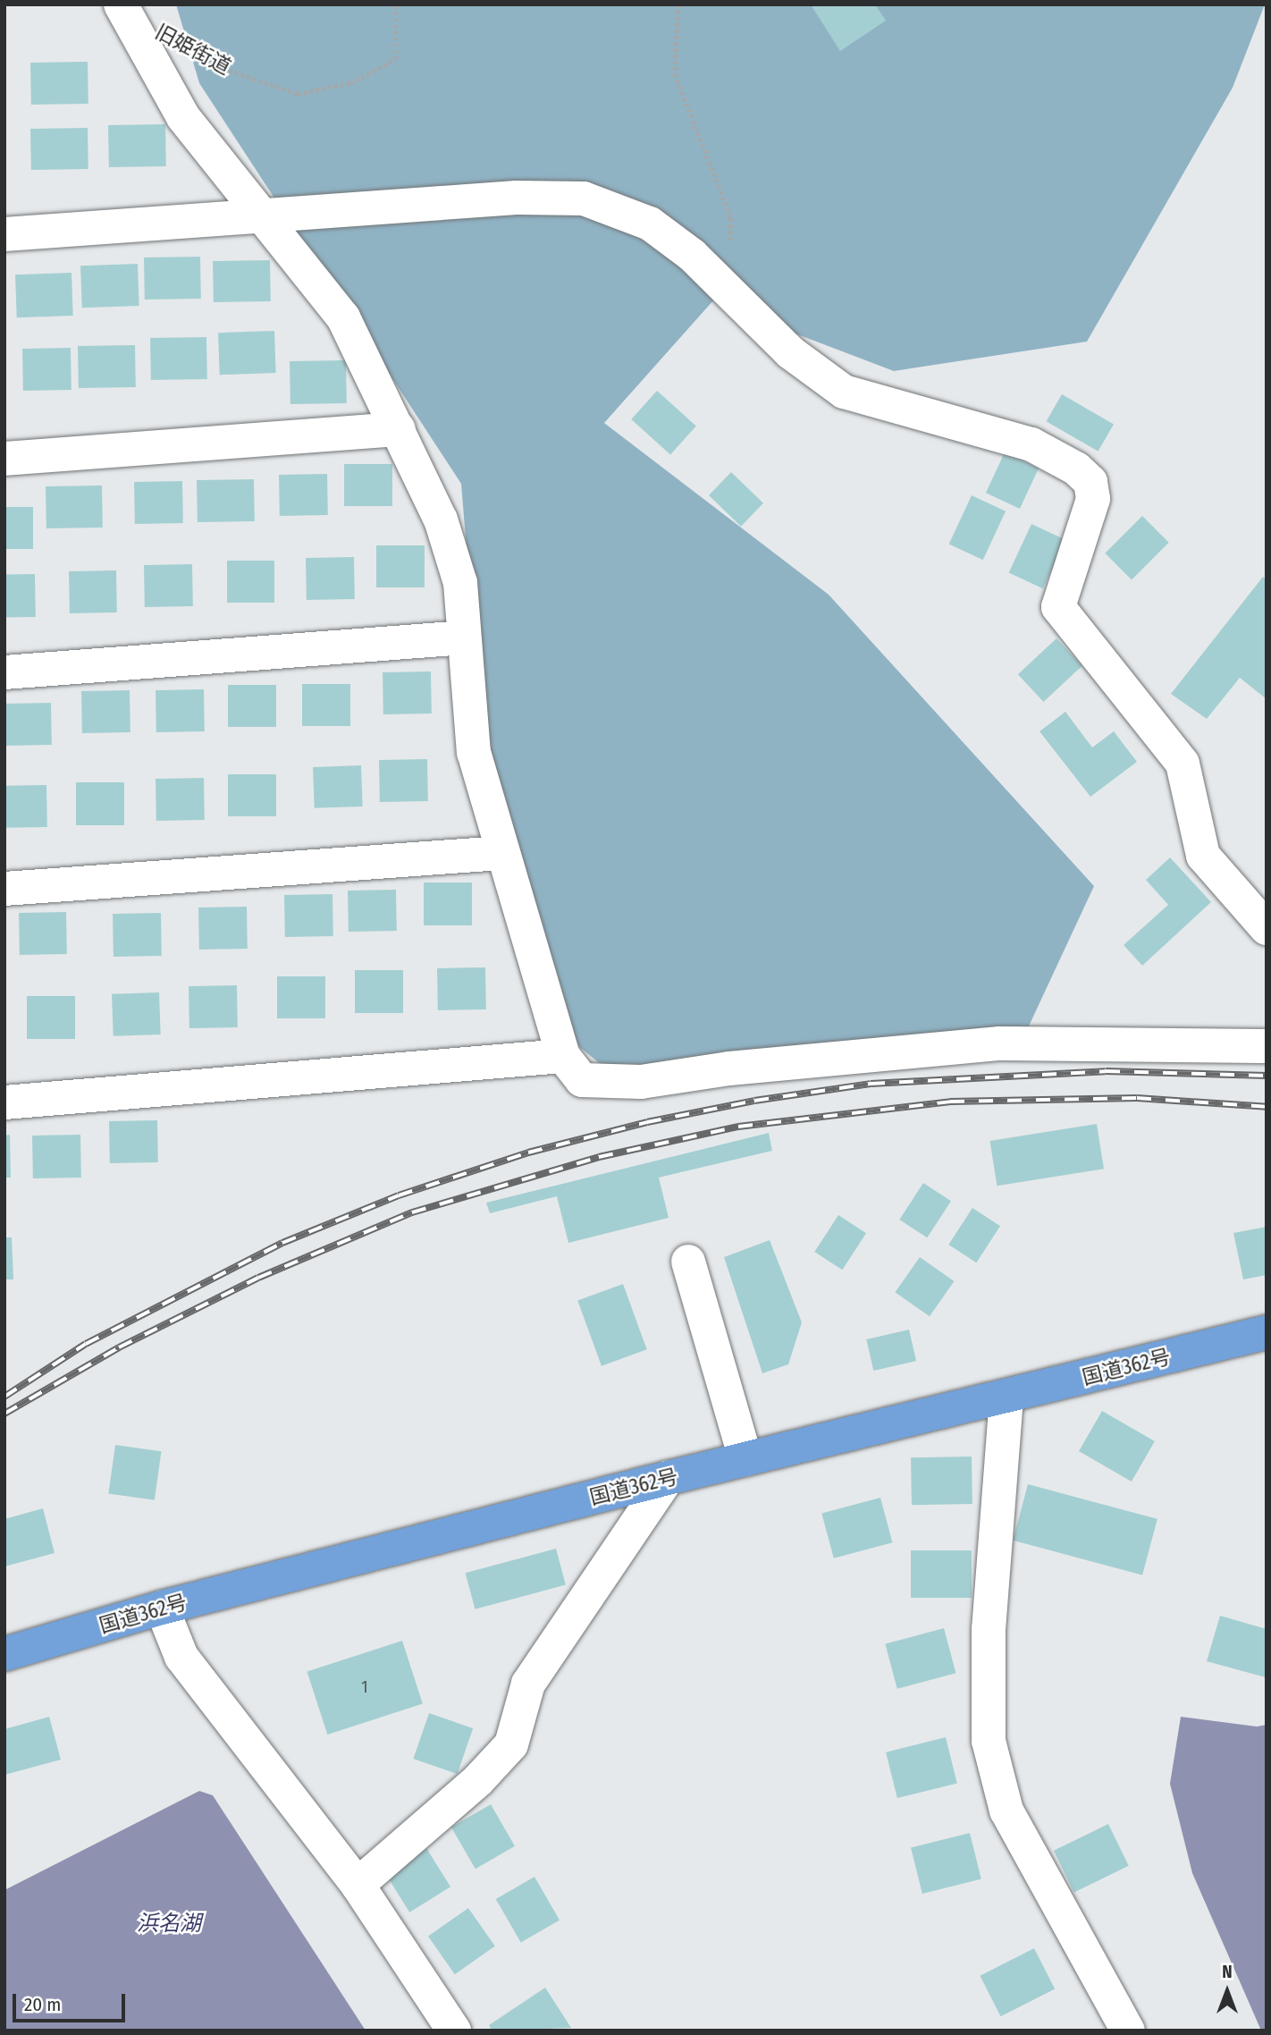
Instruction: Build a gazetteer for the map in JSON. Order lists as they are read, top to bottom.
{
  "streets": {
    "highway": ["国道362号"],
    "path": ["旧姫街道"]
  },
  "water": ["浜名湖"],
  "house_numbers": ["1"],
  "scale_bar": "20 m",
  "north": "top"
}
